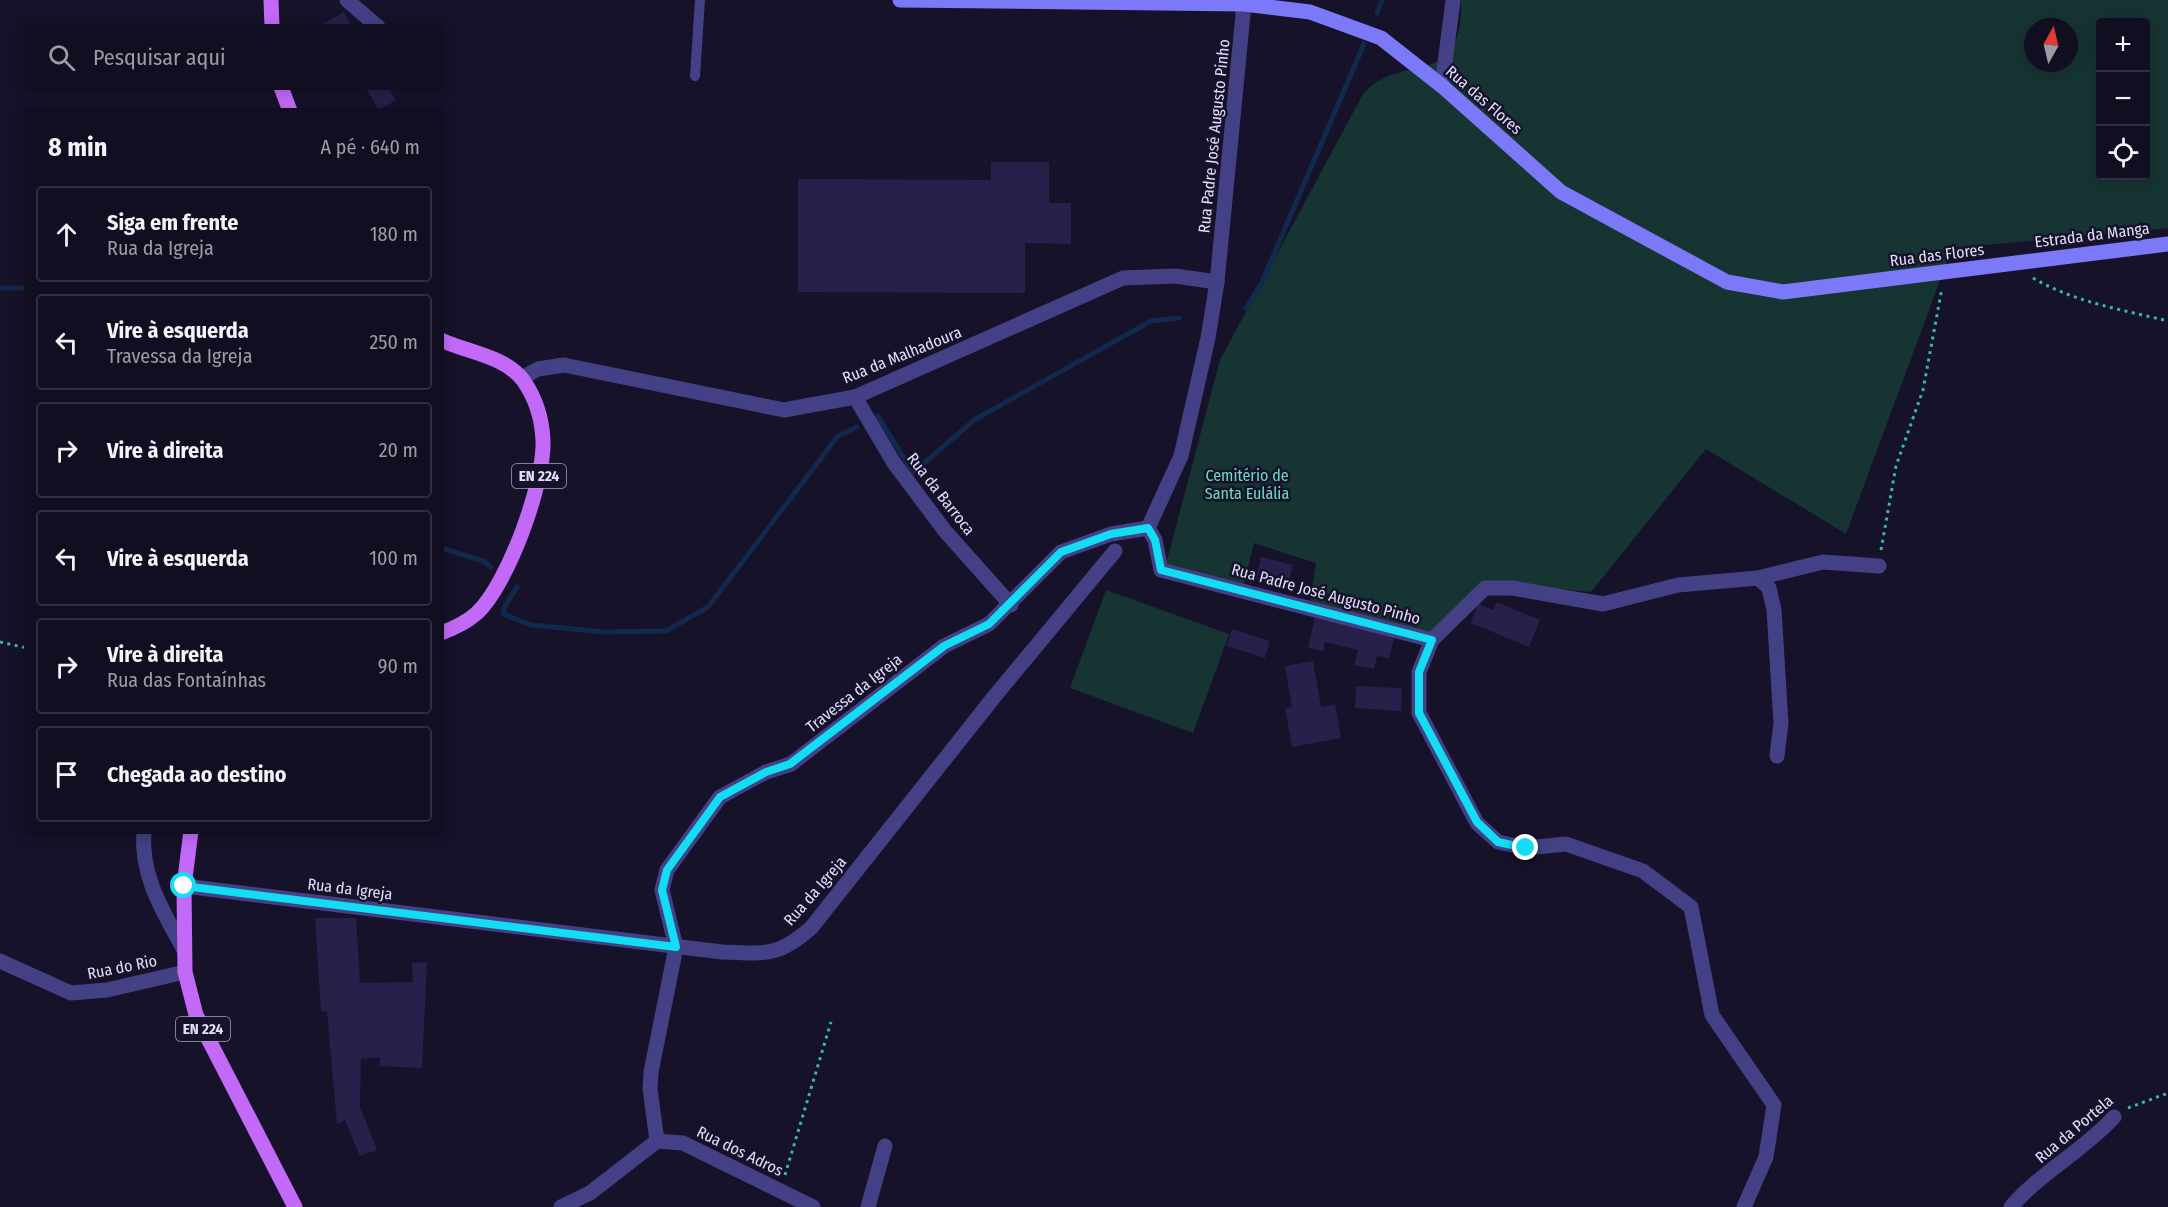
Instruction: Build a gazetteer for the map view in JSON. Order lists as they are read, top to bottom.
{
  "streets": {
    "main road": ["EN 224"],
    "street": [
      "Rua das Flores",
      "Rua Padre José Augusto Pinho",
      "Estrada da Manga",
      "Rua da Malhadoura",
      "Rua da Barroca",
      "Travessa da Igreja",
      "Rua da Igreja",
      "Rua do Rio",
      "Rua da Portela",
      "Rua dos Adros"
    ]
  },
  "crossings": [
    ["Rua das Flores", "Rua Padre José Augusto Pinho"],
    ["Rua das Flores", "Estrada da Manga"],
    ["Rua Padre José Augusto Pinho", "Rua da Malhadoura"],
    ["Rua Padre José Augusto Pinho", "Travessa da Igreja"],
    ["Rua da Malhadoura", "EN 224"],
    ["Rua da Malhadoura", "Rua da Barroca"],
    ["EN 224", "Rua da Igreja"],
    ["EN 224", "Rua do Rio"],
    ["Rua da Barroca", "Travessa da Igreja"],
    ["Travessa da Igreja", "Rua da Igreja"]
  ],
  "parks": ["Cemitério de Santa Eulália"],
  "north": "top",
  "page": {
    "map_buttons": ["+", "−"],
    "search": "Pesquisar aqui",
    "heading": ["8 min", "A pé · 640 m"],
    "list": [
      ["Siga em frente", "Rua da Igreja", "180 m"],
      ["Vire à esquerda", "Travessa da Igreja", "250 m"],
      ["Vire à direita", "20 m"],
      ["Vire à esquerda", "100 m"],
      ["Vire à direita", "Rua das Fontaínhas", "90 m"],
      "Chegada ao destino"
    ]
  }
}
